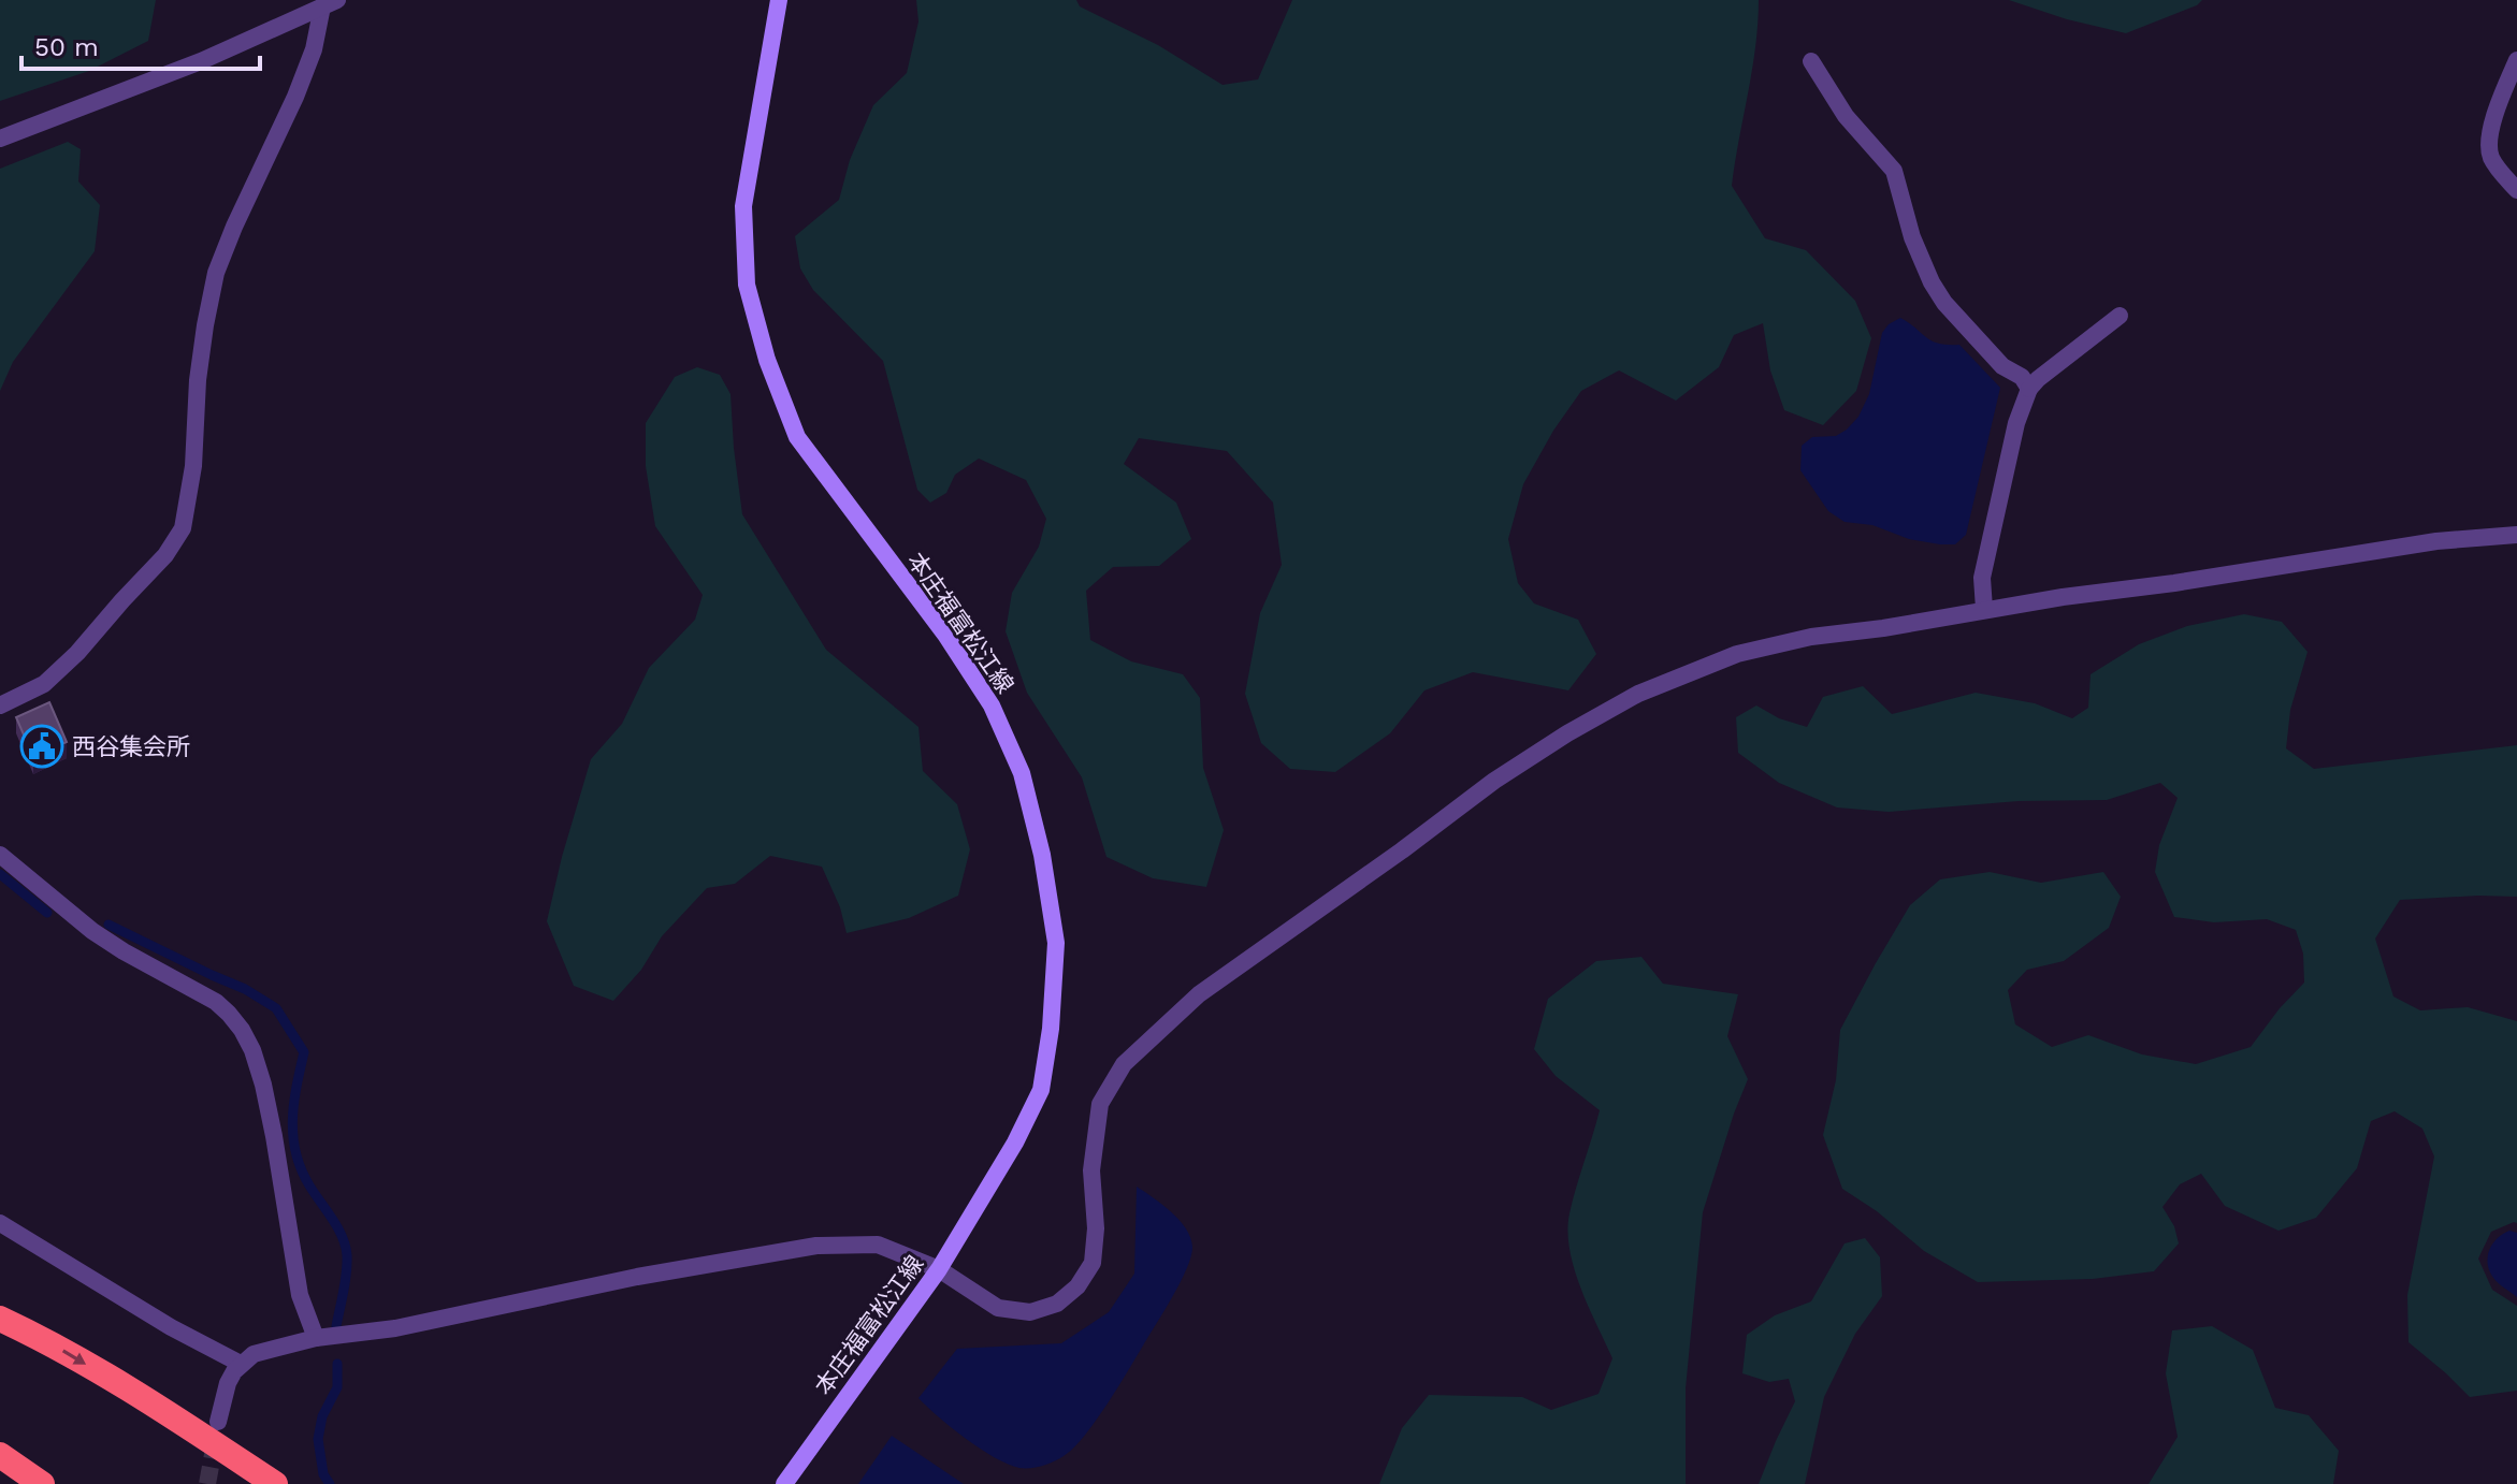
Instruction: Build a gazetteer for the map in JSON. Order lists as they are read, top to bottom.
{
  "streets": {
    "main road": ["本庄福富松江線"]
  },
  "places": {
    "public building": ["西谷集会所"]
  },
  "scale_bar": "50 m"
}
